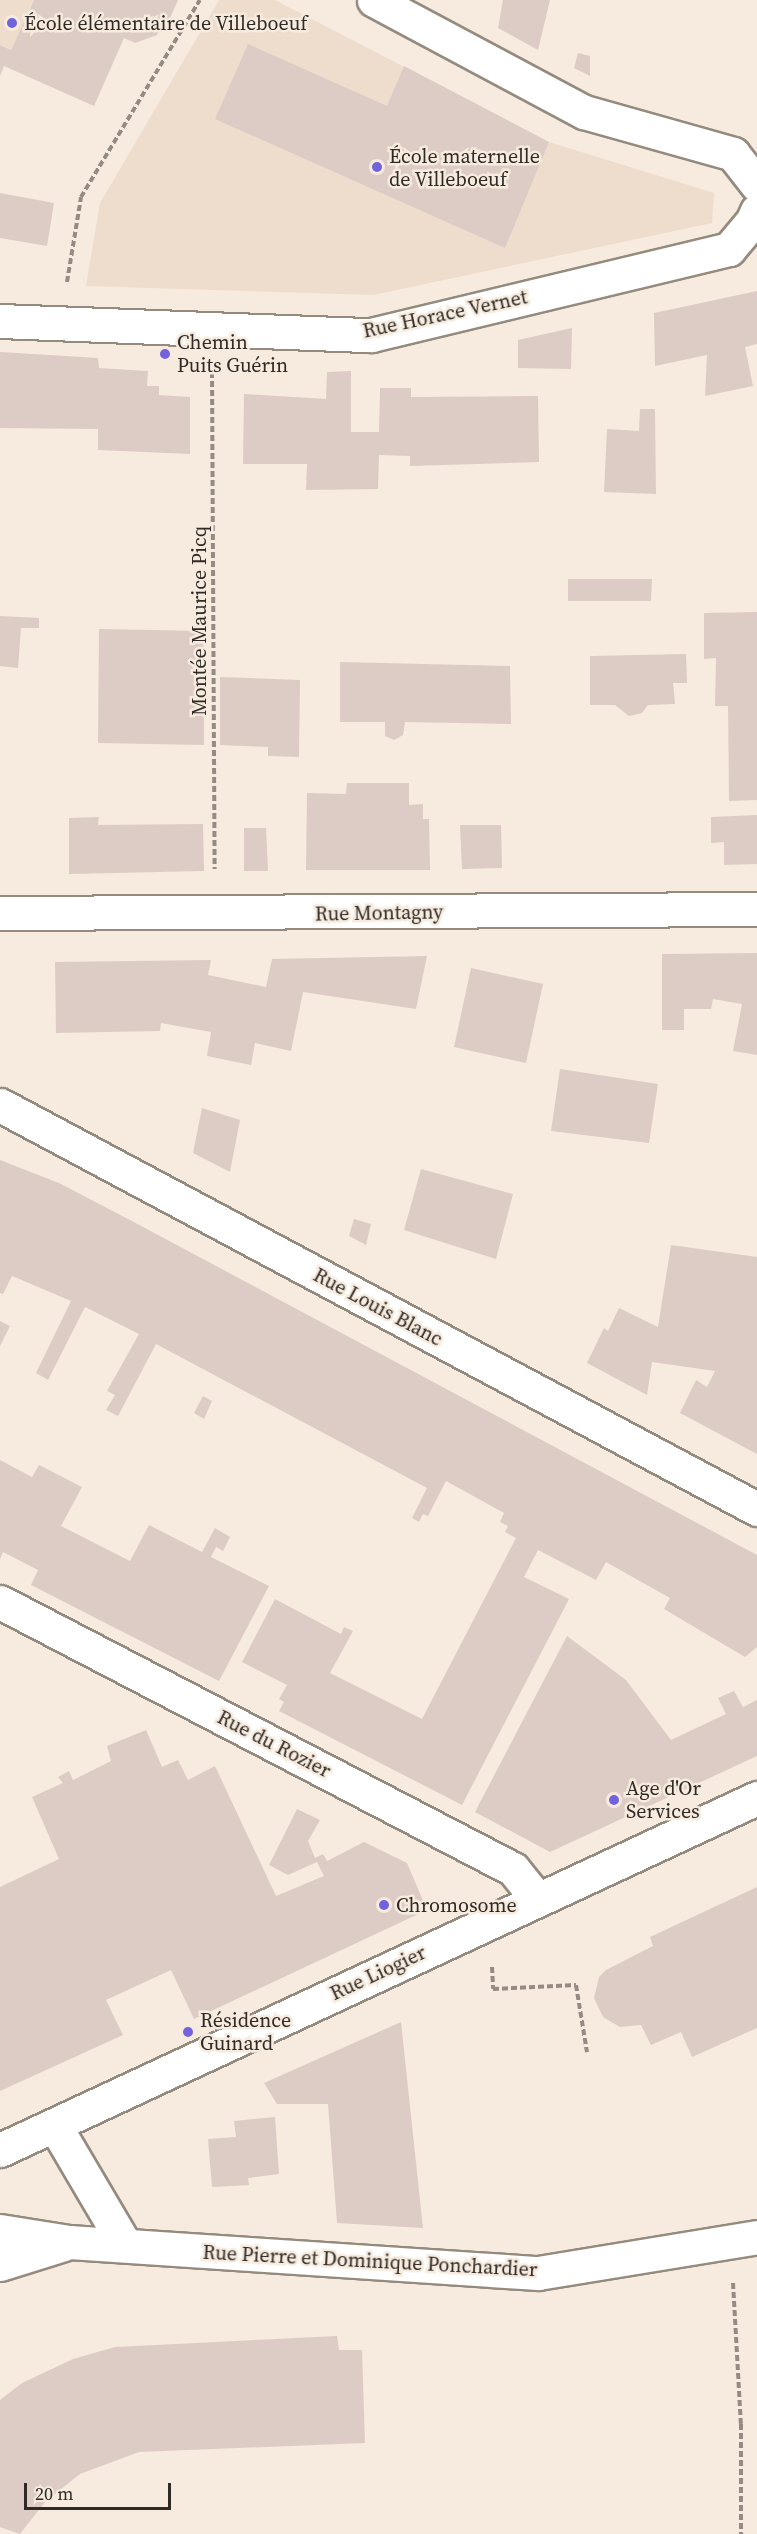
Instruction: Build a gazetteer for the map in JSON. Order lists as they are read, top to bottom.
{
  "streets": {
    "street": [
      "Rue Horace Vernet",
      "Rue Montagny",
      "Rue Louis Blanc",
      "Rue du Rozier",
      "Rue Liogier",
      "Rue Pierre et Dominique Ponchardier"
    ],
    "path": ["Montée Maurice Picq"]
  },
  "crossings": [
    ["Rue Horace Vernet", "Montée Maurice Picq"],
    ["Montée Maurice Picq", "Rue Montagny"],
    ["Rue du Rozier", "Rue Liogier"]
  ],
  "places": [
    "École élémentaire de Villeboeuf",
    "École maternelle de Villeboeuf",
    "Chemin Puits Guérin",
    "Age d'Or Services",
    "Chromosome",
    "Résidence Guinard"
  ],
  "scale_bar": "20 m"
}
